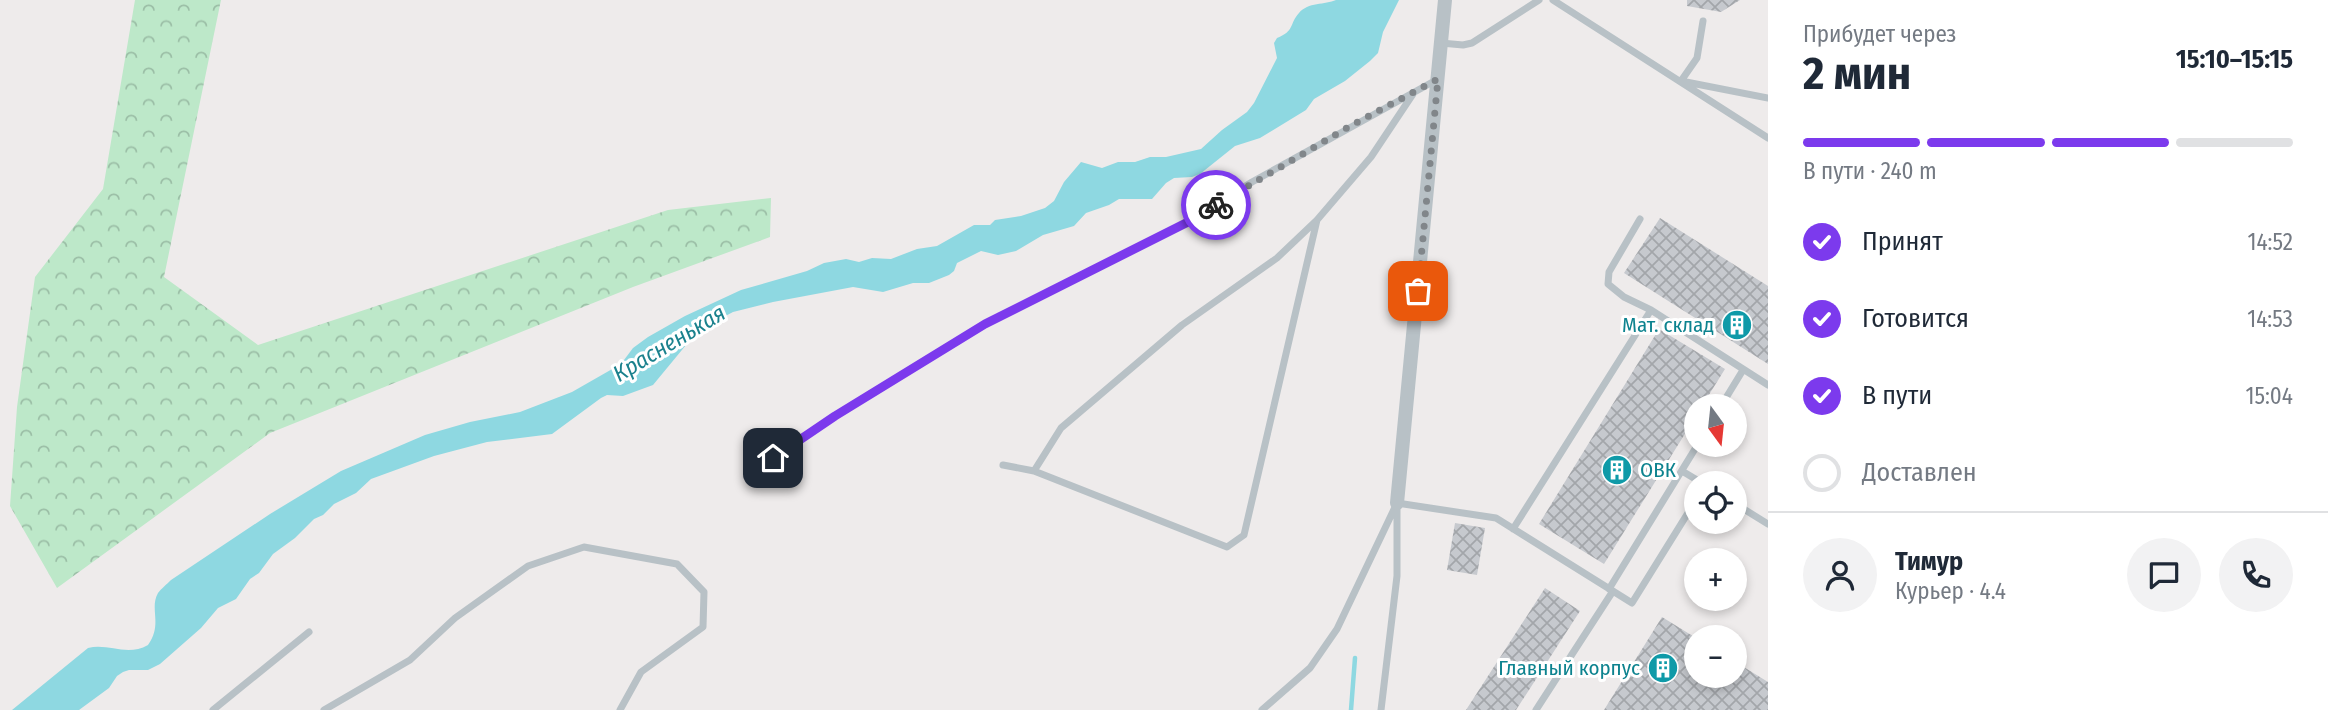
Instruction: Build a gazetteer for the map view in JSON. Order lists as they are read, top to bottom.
{
  "water": ["Красненькая"],
  "places": {
    "building": ["Мат. склад", "ОВК", "Главный корпус"]
  },
  "north": "bottom",
  "page": {
    "heading": ["2 мин", "Прибудет через", "15:10–15:15"],
    "panel": ["Тимур", "Курьер · 4.4"],
    "bar": "В пути · 240 m",
    "list": [
      ["Принят", "14:52"],
      ["Готовится", "14:53"],
      ["В пути", "15:04"],
      "Доставлен"
    ],
    "map_buttons": ["+", "−"]
  }
}
